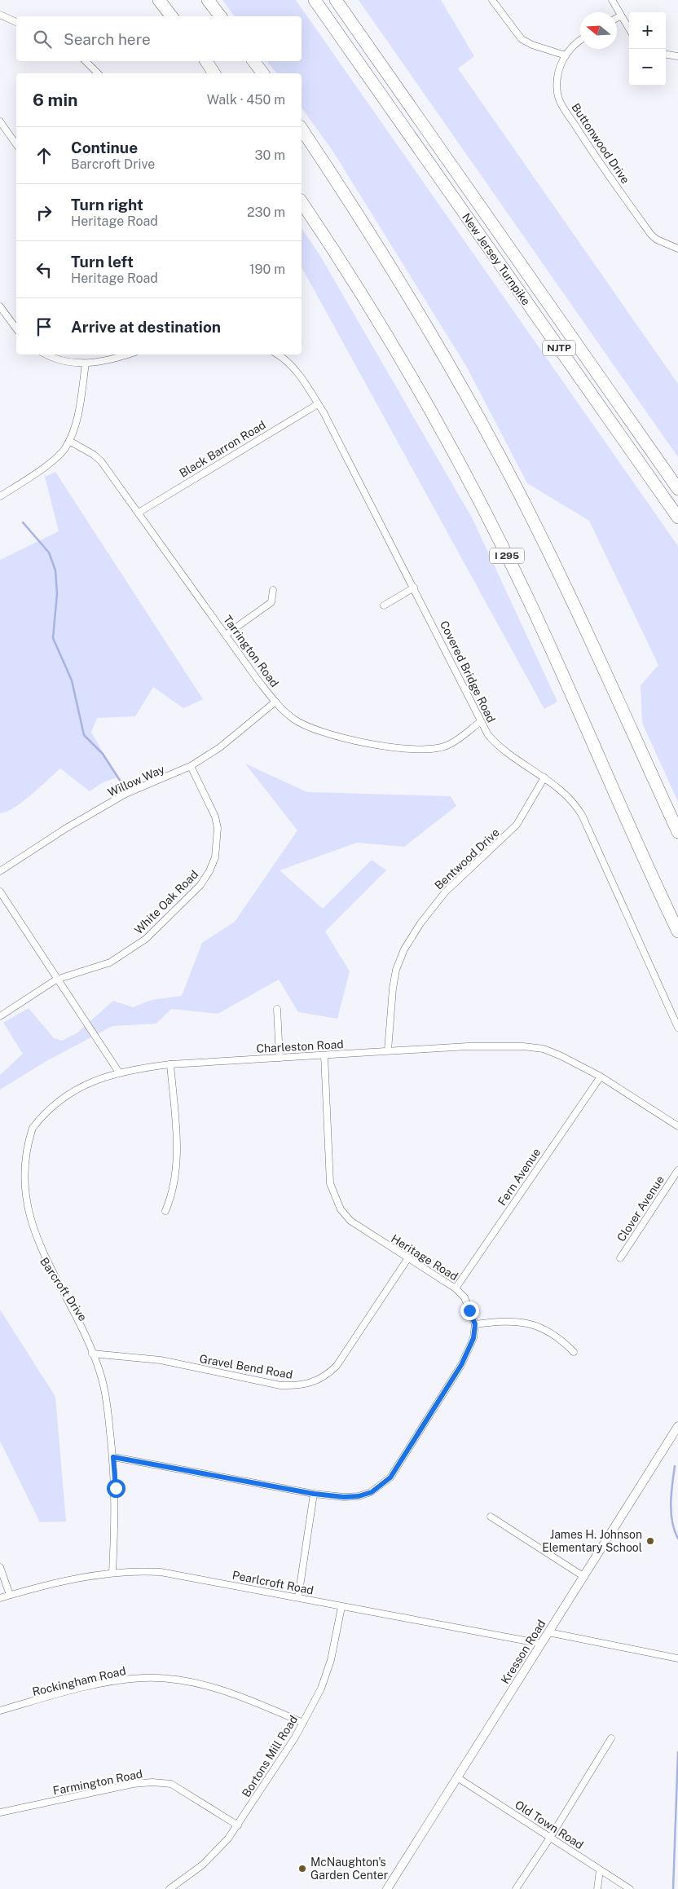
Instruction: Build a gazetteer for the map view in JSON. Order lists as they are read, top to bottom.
{
  "streets": {
    "highway": ["New Jersey Turnpike", "NJTP", "I 295"],
    "street": [
      "Buttonwood Drive",
      "Black Barron Road",
      "Tarrington Road",
      "Covered Bridge Road",
      "Willow Way",
      "Bentwood Drive",
      "White Oak Road",
      "Charleston Road",
      "Fern Avenue",
      "Clover Avenue",
      "Heritage Road",
      "Barcroft Drive",
      "Gravel Bend Road",
      "Pearlcroft Road",
      "Kresson Road",
      "Rockingham Road",
      "Bortons Mill Road",
      "Farmington Road",
      "Old Town Road"
    ]
  },
  "crossings": [
    ["Black Barron Road", "Tarrington Road"],
    ["Black Barron Road", "Covered Bridge Road"],
    ["Tarrington Road", "Covered Bridge Road"],
    ["Tarrington Road", "Willow Way"],
    ["Covered Bridge Road", "Bentwood Drive"],
    ["Willow Way", "White Oak Road"],
    ["Bentwood Drive", "Charleston Road"],
    ["Charleston Road", "Fern Avenue"],
    ["Charleston Road", "Heritage Road"],
    ["Fern Avenue", "Heritage Road"],
    ["Heritage Road", "Gravel Bend Road"],
    ["Barcroft Drive", "Gravel Bend Road"],
    ["Barcroft Drive", "Pearlcroft Road"],
    ["Pearlcroft Road", "Kresson Road"],
    ["Pearlcroft Road", "Bortons Mill Road"],
    ["Kresson Road", "Old Town Road"],
    ["Rockingham Road", "Bortons Mill Road"],
    ["Bortons Mill Road", "Farmington Road"]
  ],
  "places": ["James H. Johnson Elementary School", "McNaughton's Garden Center"],
  "north": "left",
  "page": {
    "map_buttons": ["+", "−"],
    "search": "Search here",
    "heading": ["6 min", "Walk · 450 m"],
    "list": [
      ["Continue", "Barcroft Drive", "30 m"],
      ["Turn right", "Heritage Road", "230 m"],
      ["Turn left", "Heritage Road", "190 m"],
      "Arrive at destination"
    ]
  }
}
